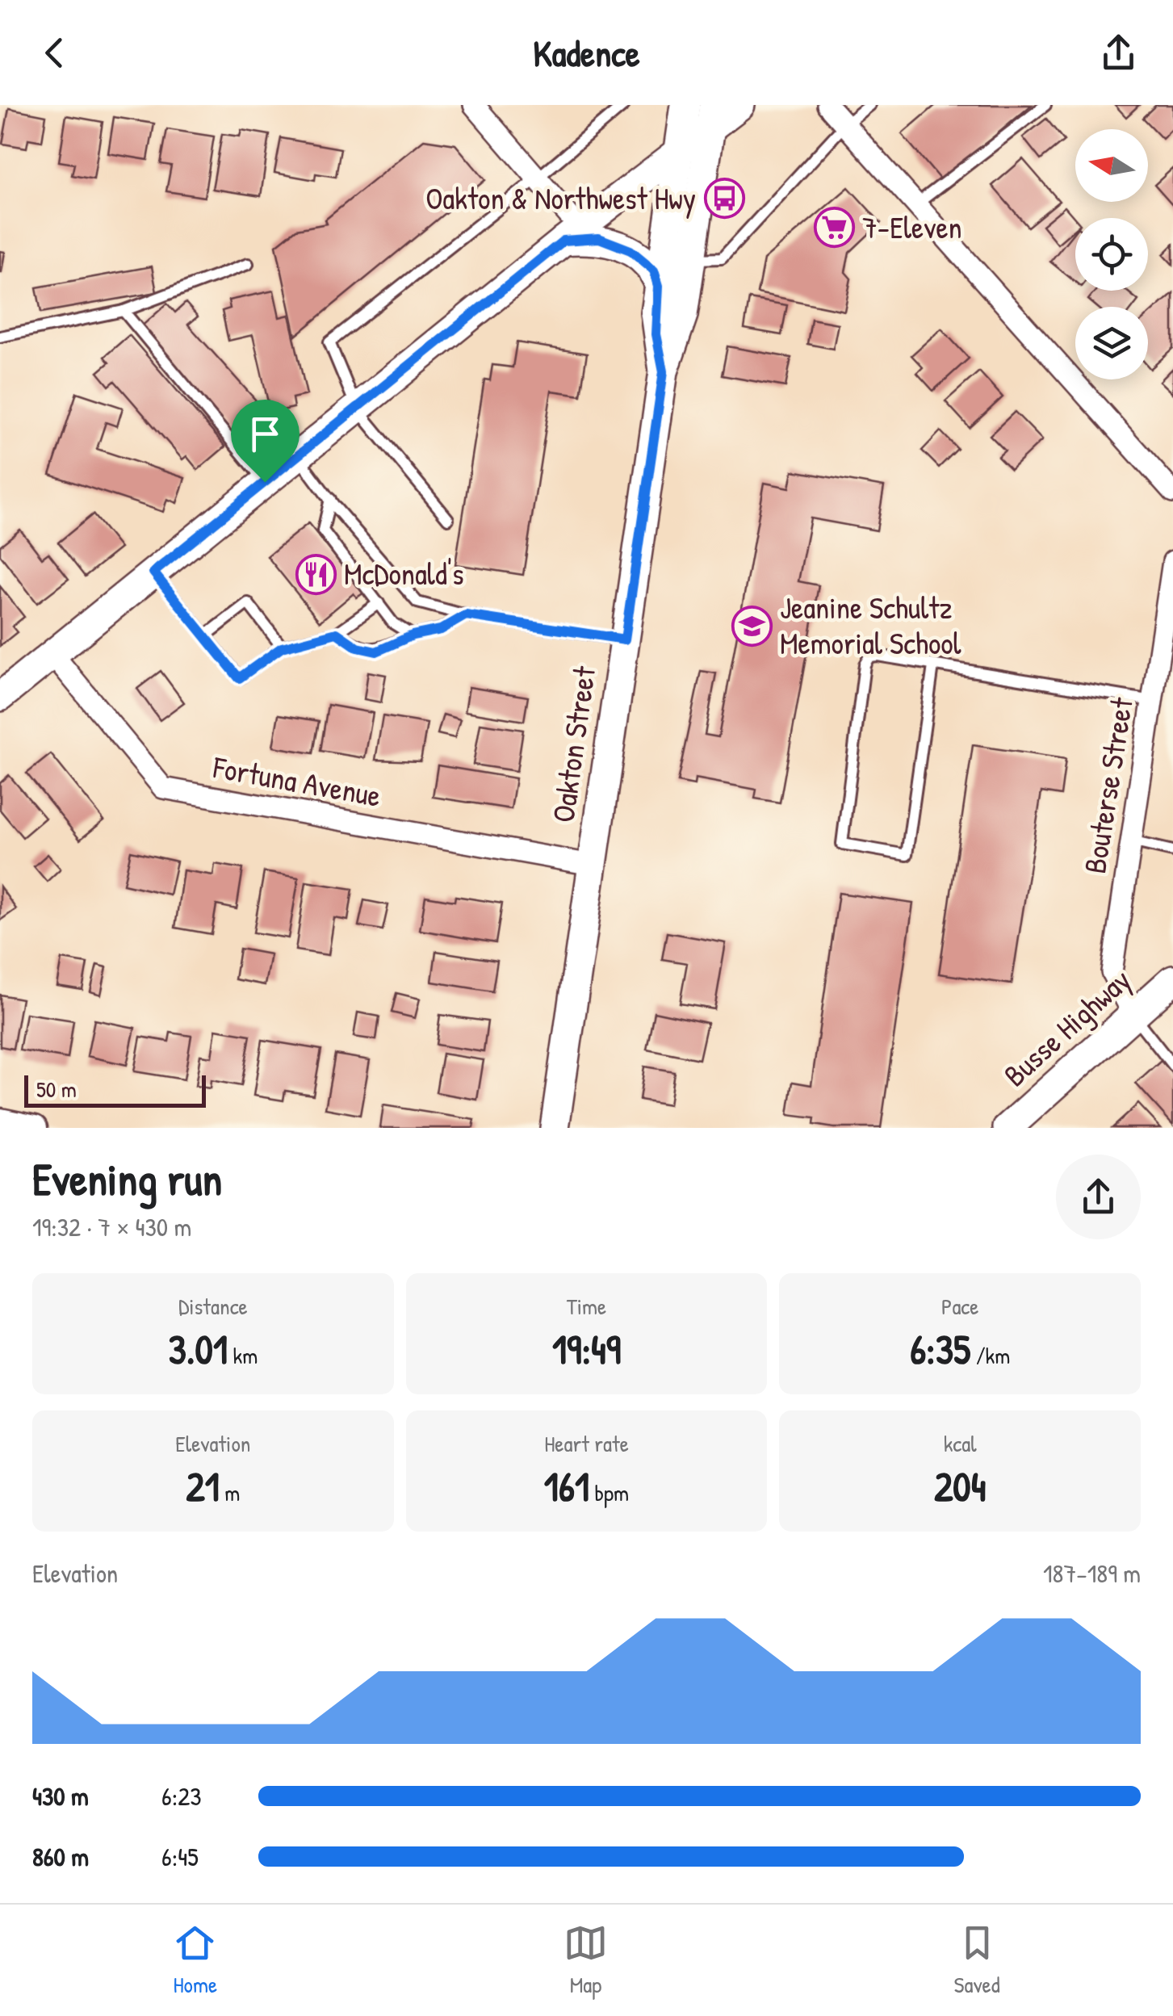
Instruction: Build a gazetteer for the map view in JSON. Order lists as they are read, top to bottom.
{
  "streets": {
    "main road": ["Oakton Street", "Busse Highway"],
    "street": ["Fortuna Avenue", "Bouterse Street"]
  },
  "crossings": [
    ["Oakton Street", "Fortuna Avenue"],
    ["Bouterse Street", "Busse Highway"]
  ],
  "places": {
    "bus stop": ["Oakton & Northwest Hwy"],
    "supermarket": ["7-Eleven"],
    "restaurant": ["McDonald's"],
    "school or university": ["Jeanine Schultz Memorial School"]
  },
  "scale_bar": "50 m",
  "north": "left",
  "page": {
    "header": "Kadence",
    "scale": "50 m",
    "heading": ["Evening run", "19:32 · 7 × 430 m"],
    "stats": [
      ["Distance", "3.01 km"],
      ["Time", "19:49"],
      ["Pace", "6:35 /km"],
      ["Elevation", "21 m"],
      ["Heart rate", "161 bpm"],
      ["kcal", "204"]
    ],
    "chart": ["Elevation", "187–189 m"],
    "list": [
      {
        "name": "430 m",
        "note": "6:23"
      },
      {
        "name": "860 m",
        "note": "6:45"
      }
    ],
    "tabs": ["Home", "Map", "Saved"]
  }
}
